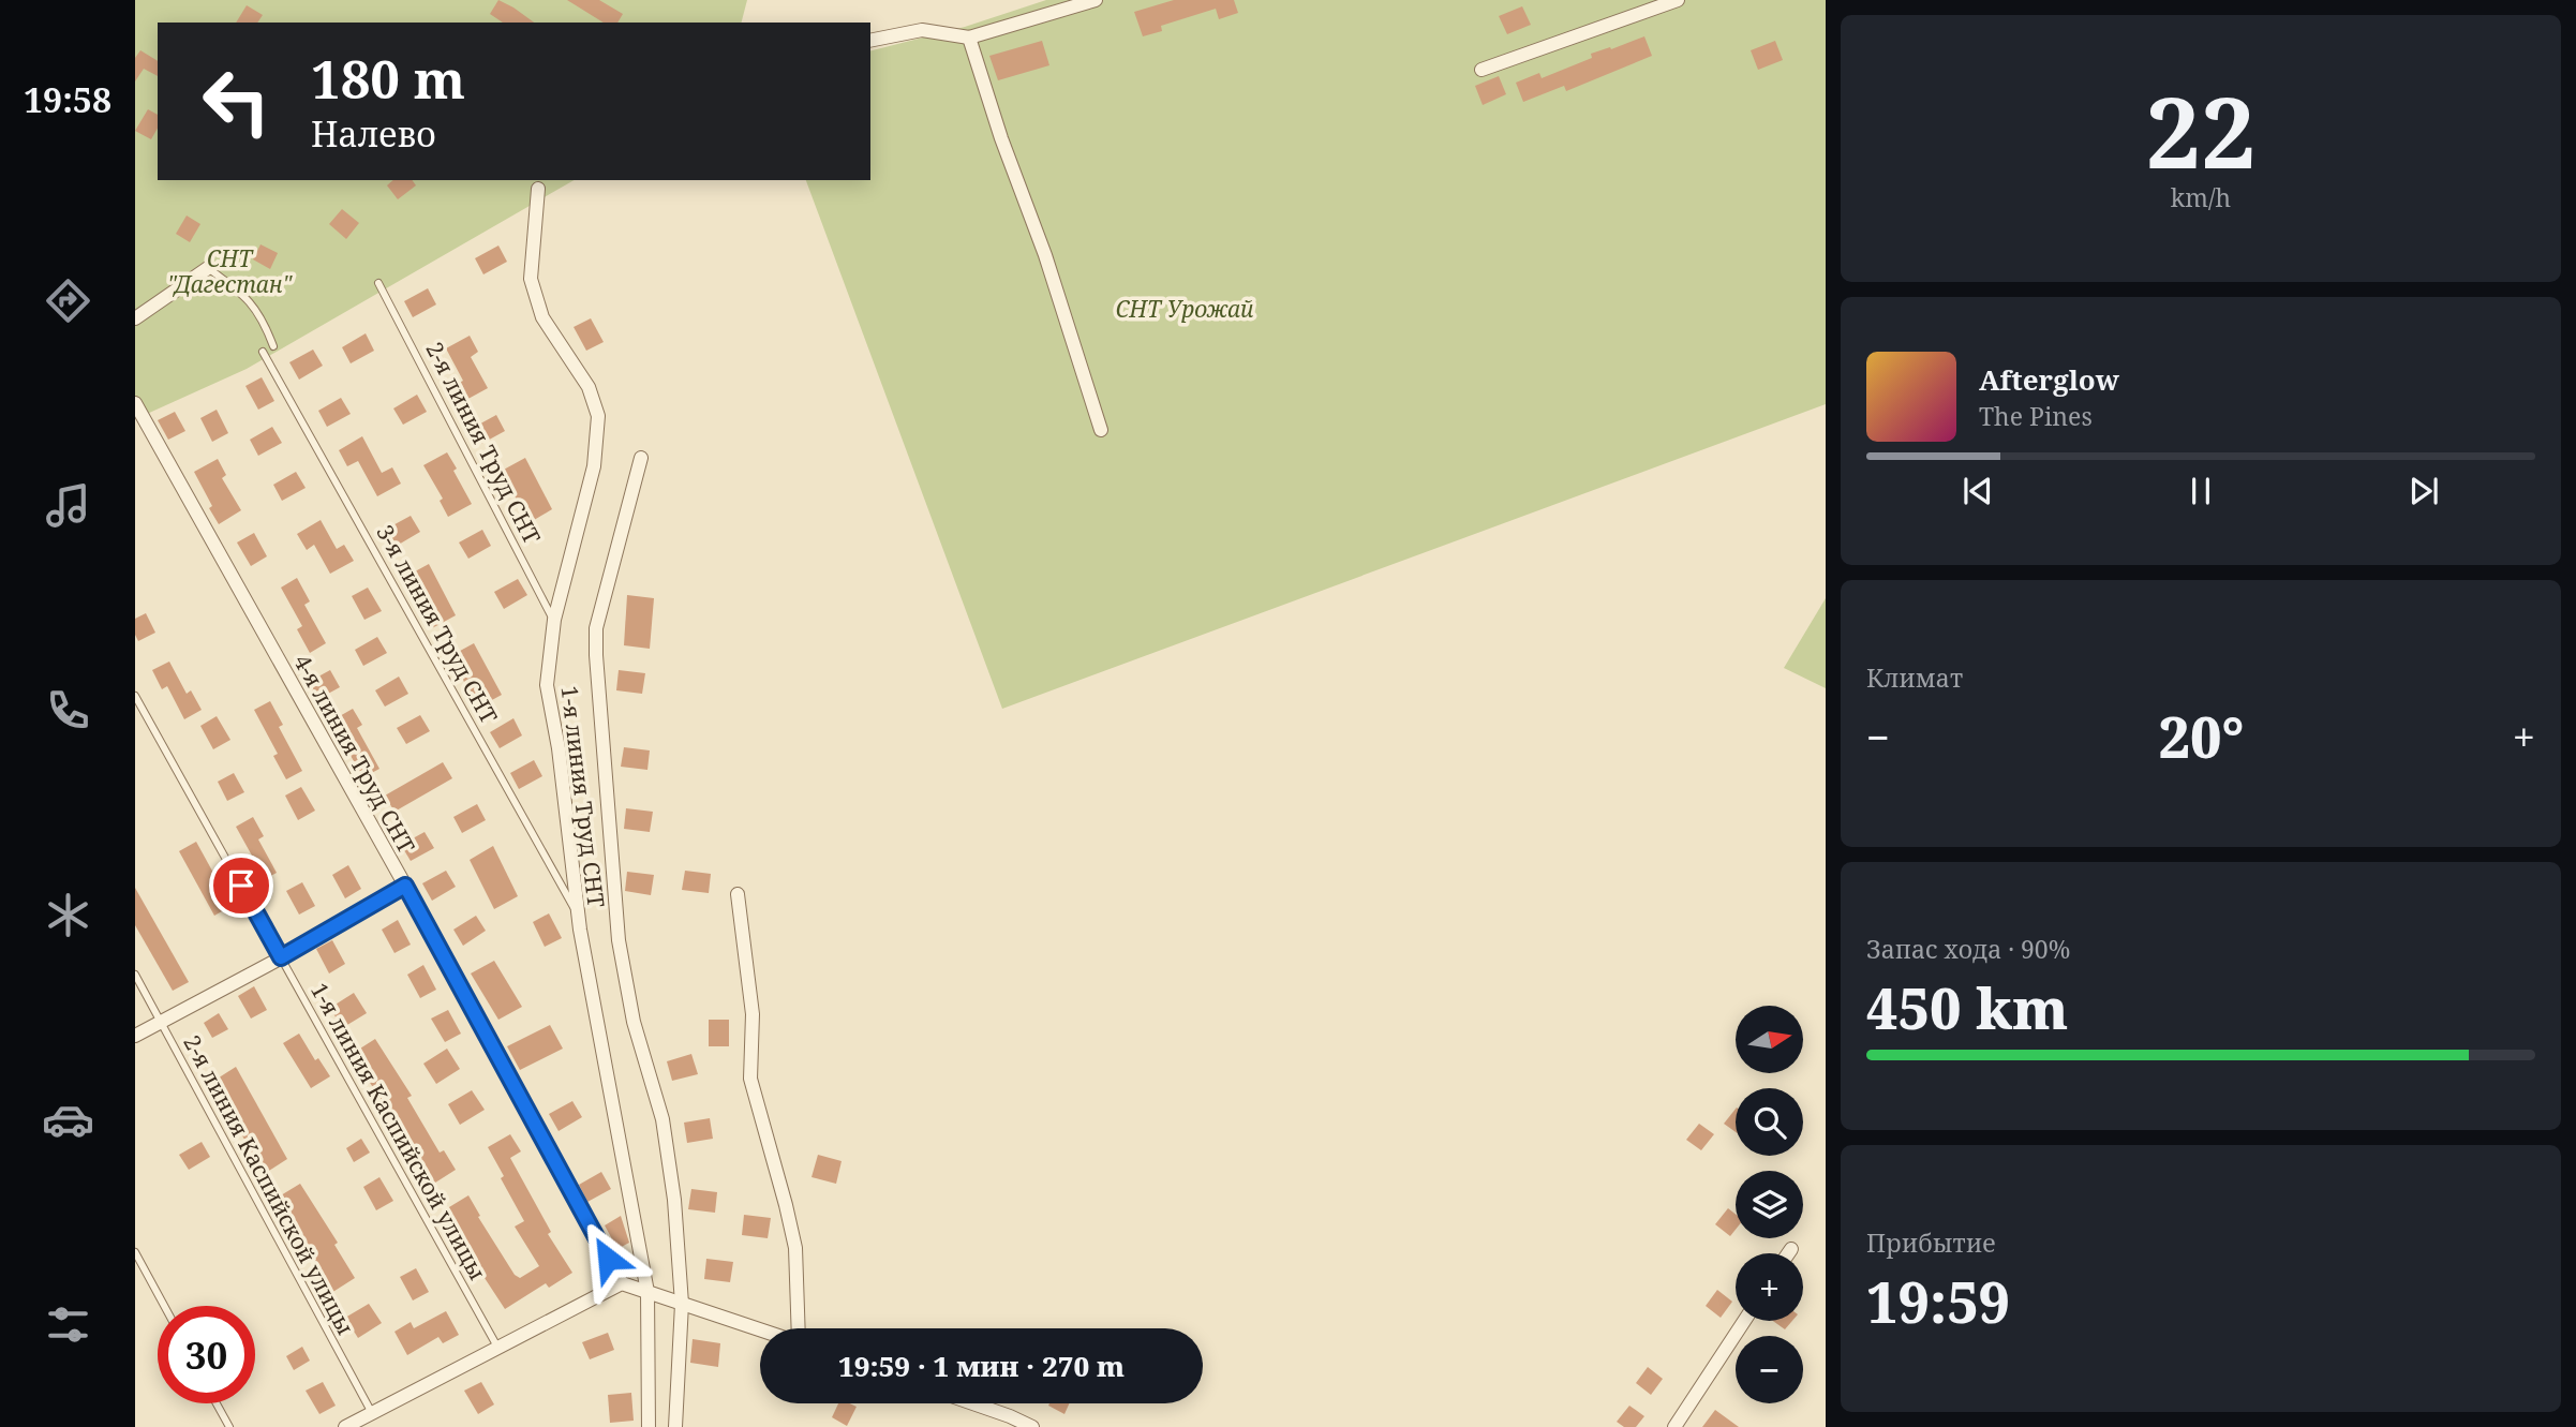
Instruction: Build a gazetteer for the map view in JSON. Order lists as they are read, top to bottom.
{
  "streets": {
    "street": ["4-я линия Труд СНТ", "1-я линия Труд СНТ"],
    "lane": [
      "2-я линия Труд СНТ",
      "3-я линия Труд СНТ",
      "1-я линия Каспийской улицы",
      "2-я линия Каспийской улицы"
    ]
  },
  "crossings": [
    ["2-я линия Труд СНТ", "1-я линия Труд СНТ"],
    ["3-я линия Труд СНТ", "1-я линия Труд СНТ"]
  ],
  "parks": ["СНТ \"Дагестан\"", "СНТ Урожай"],
  "north": "right",
  "page": {
    "tabs": "19:58",
    "tile": [
      ["22", "km/h"],
      "Климат",
      ["Запас хода · 90%", "450 km"],
      ["Прибытие", "19:59"]
    ],
    "turn": ["180 m", "Налево"],
    "song": ["Afterglow", "The Pines"],
    "heat": ["−", "20°", "+"],
    "map_buttons": ["+", "−"],
    "limit": "30",
    "trip": "19:59 · 1 мин · 270 m"
  }
}
